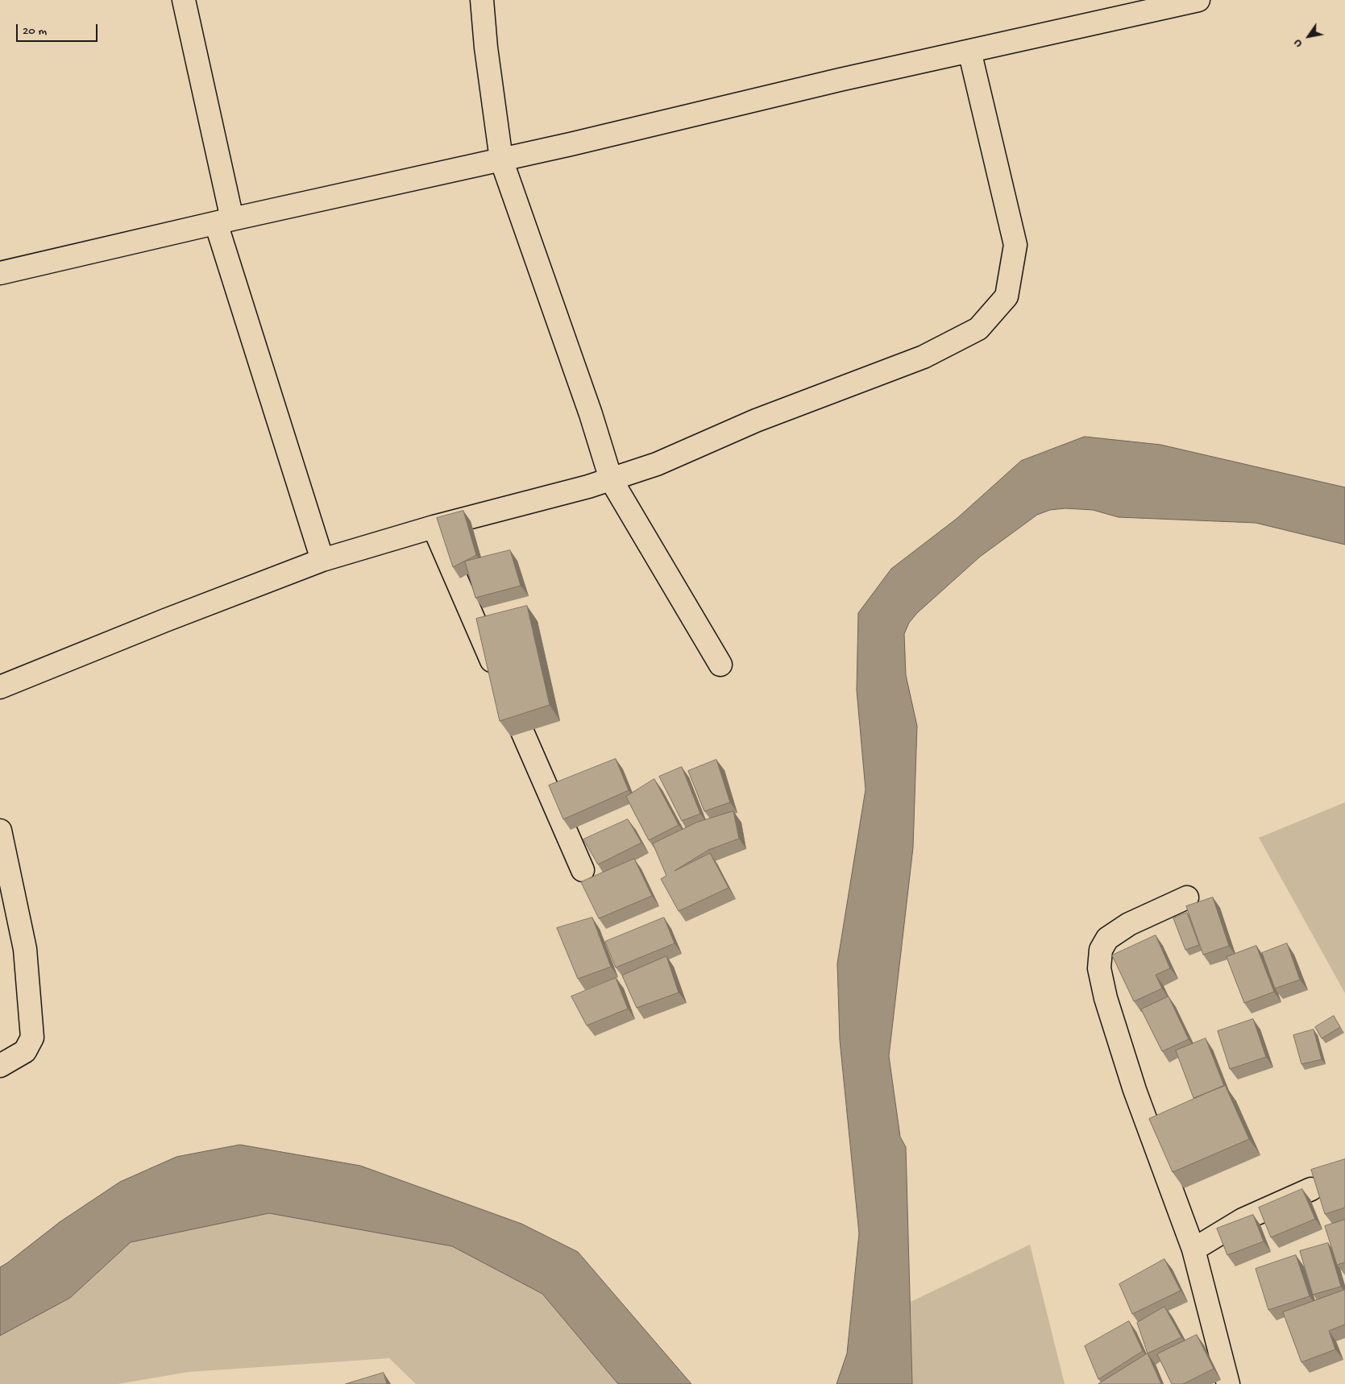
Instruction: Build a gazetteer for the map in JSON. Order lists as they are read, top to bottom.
{
  "scale_bar": "20 m",
  "north": "bottom left"
}
